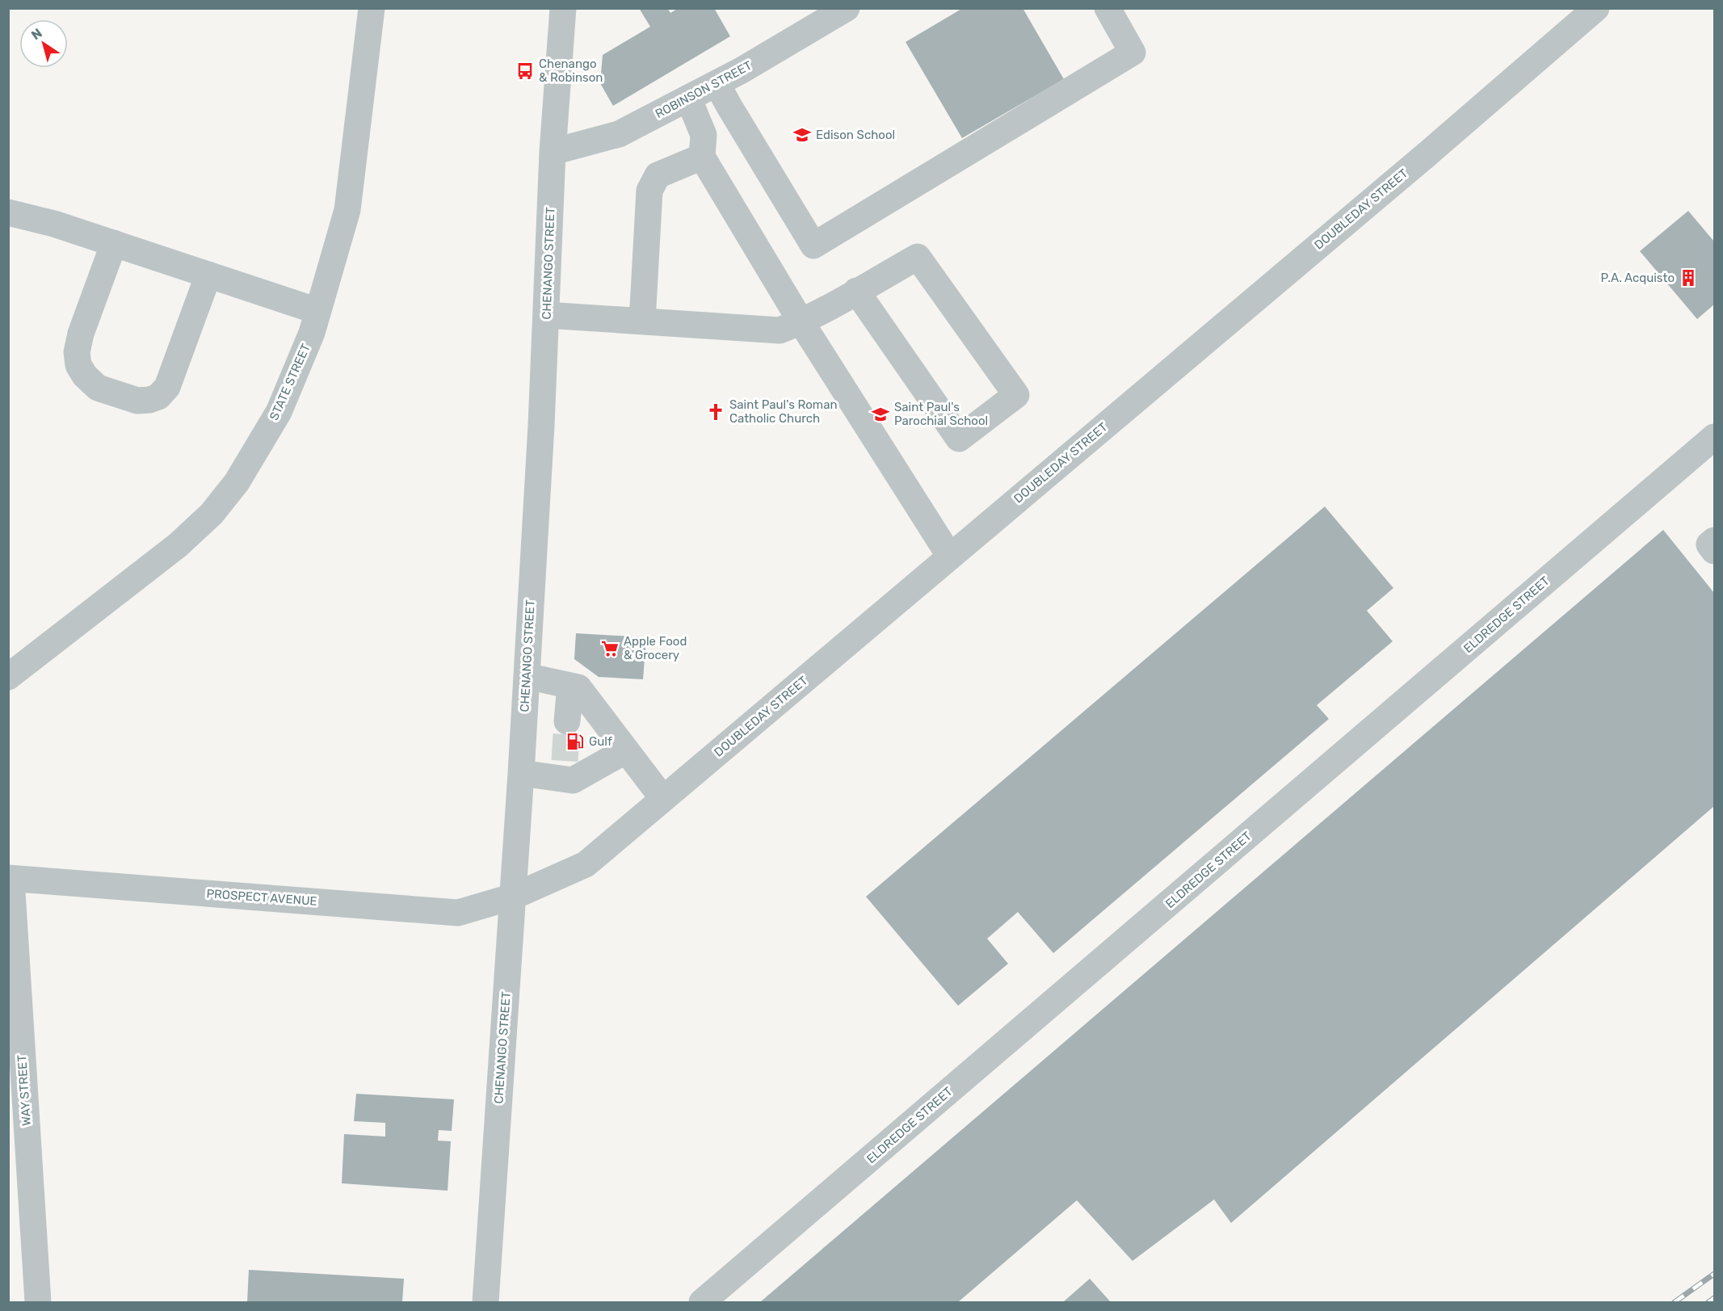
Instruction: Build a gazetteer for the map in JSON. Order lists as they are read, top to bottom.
{
  "streets": {
    "street": [
      "ROBINSON STREET",
      "DOUBLEDAY STREET",
      "CHENANGO STREET",
      "STATE STREET",
      "ELDREDGE STREET",
      "PROSPECT AVENUE",
      "WAY STREET"
    ]
  },
  "crossings": [
    ["ROBINSON STREET", "CHENANGO STREET"],
    ["DOUBLEDAY STREET", "CHENANGO STREET"],
    ["DOUBLEDAY STREET", "PROSPECT AVENUE"],
    ["CHENANGO STREET", "PROSPECT AVENUE"],
    ["PROSPECT AVENUE", "WAY STREET"]
  ],
  "places": {
    "bus stop": ["Chenango & Robinson"],
    "school or university": ["Edison School", "Saint Paul's Parochial School"],
    "building": ["P.A. Acquisto"],
    "church": ["Saint Paul's Roman Catholic Church"],
    "supermarket": ["Apple Food & Grocery"],
    "fuel station": ["Gulf"]
  },
  "north": "top left"
}
